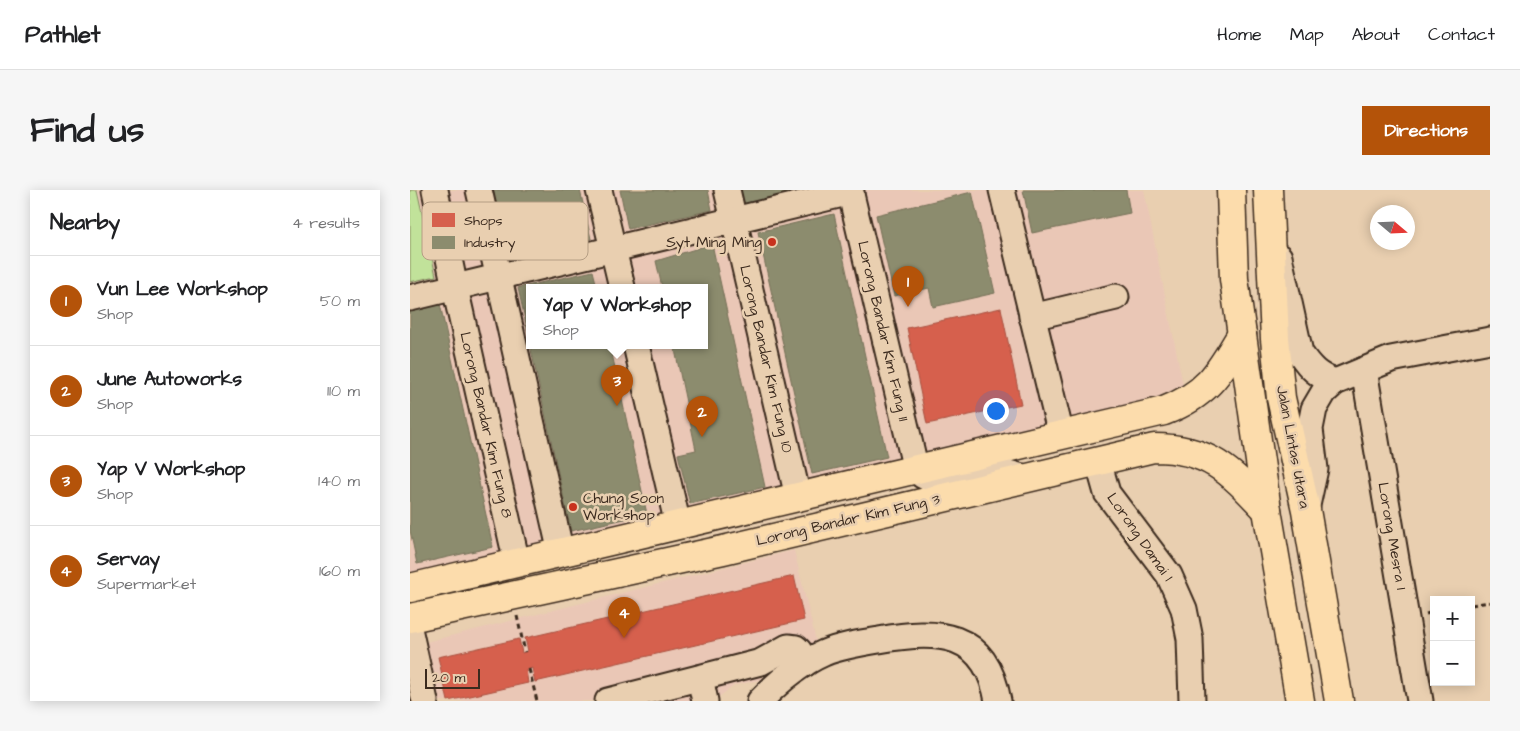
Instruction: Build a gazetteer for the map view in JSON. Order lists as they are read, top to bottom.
{
  "streets": {
    "main road": ["Jalan Lintas Utara", "Lorong Bandar Kim Fung 3"],
    "street": [
      "Lorong Bandar Kim Fung 11",
      "Lorong Bandar Kim Fung 10",
      "Lorong Bandar Kim Fung 8",
      "Lorong Mesra 1",
      "Lorong Damai 1"
    ]
  },
  "crossings": [
    ["Jalan Lintas Utara", "Lorong Bandar Kim Fung 3"],
    ["Lorong Bandar Kim Fung 3", "Lorong Damai 1"]
  ],
  "places": ["Syt Ming Ming", "Chung Soon Workshop"],
  "legend": ["Shops", "Industry"],
  "scale_bar": "20 m",
  "north": "right",
  "page": {
    "header": "Pathlet",
    "nav": [
      "Home",
      "Map",
      "About",
      "Contact"
    ],
    "title": "Find us",
    "buttons": "Directions",
    "heading": ["Nearby", "4 results"],
    "list": [
      {
        "mark": "1",
        "name": "Vun Lee Workshop",
        "note": "Shop",
        "value": "50 m"
      },
      {
        "mark": "2",
        "name": "June Autoworks",
        "note": "Shop",
        "value": "110 m"
      },
      {
        "mark": "3",
        "name": "Yap V Workshop",
        "note": "Shop",
        "value": "140 m"
      },
      {
        "mark": "4",
        "name": "Servay",
        "note": "Supermarket",
        "value": "160 m"
      }
    ],
    "pins": [
      "1",
      "3",
      "2",
      "4"
    ],
    "popup": ["Yap V Workshop", "Shop"],
    "map_buttons": ["+", "−"],
    "scale": "20 m"
  }
}
